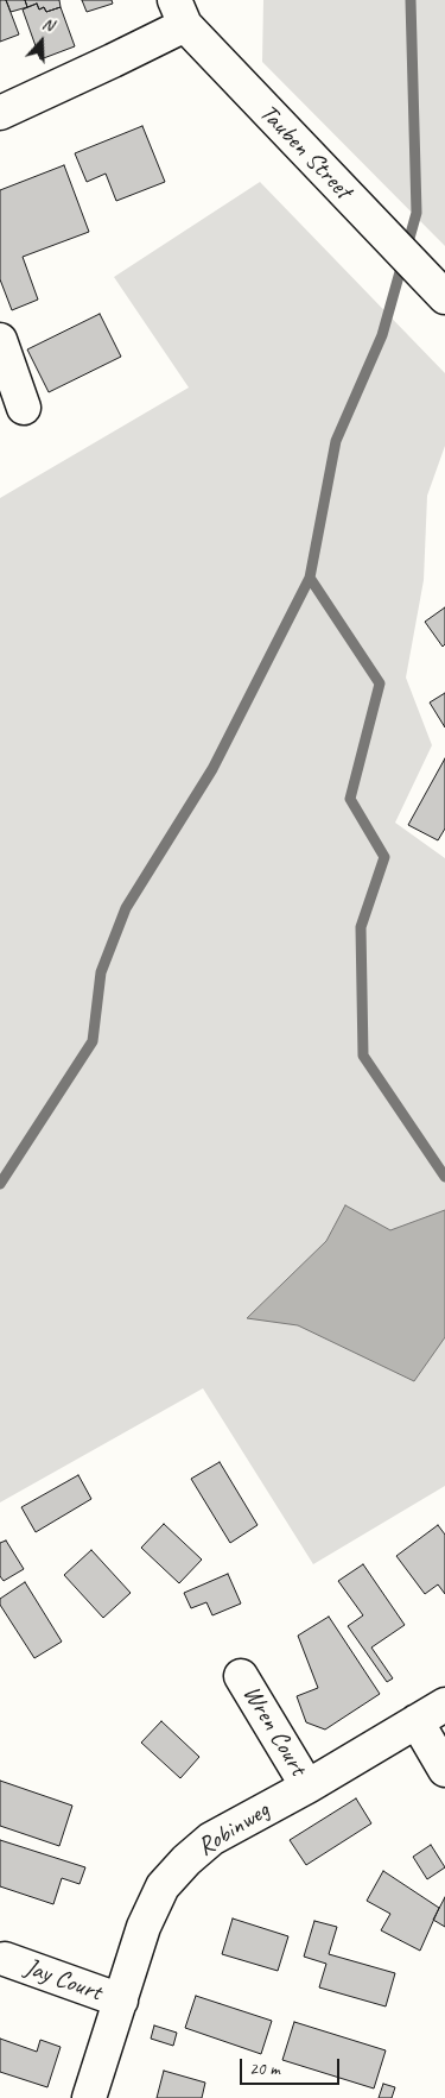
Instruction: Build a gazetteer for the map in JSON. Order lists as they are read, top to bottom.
{
  "streets": {
    "street": [
      "Tauben Street",
      "Wren Court",
      "Robinweg",
      "Jay Court"
    ]
  },
  "crossings": [
    ["Wren Court", "Robinweg"],
    ["Robinweg", "Jay Court"]
  ],
  "scale_bar": "20 m",
  "north": "top"
}
